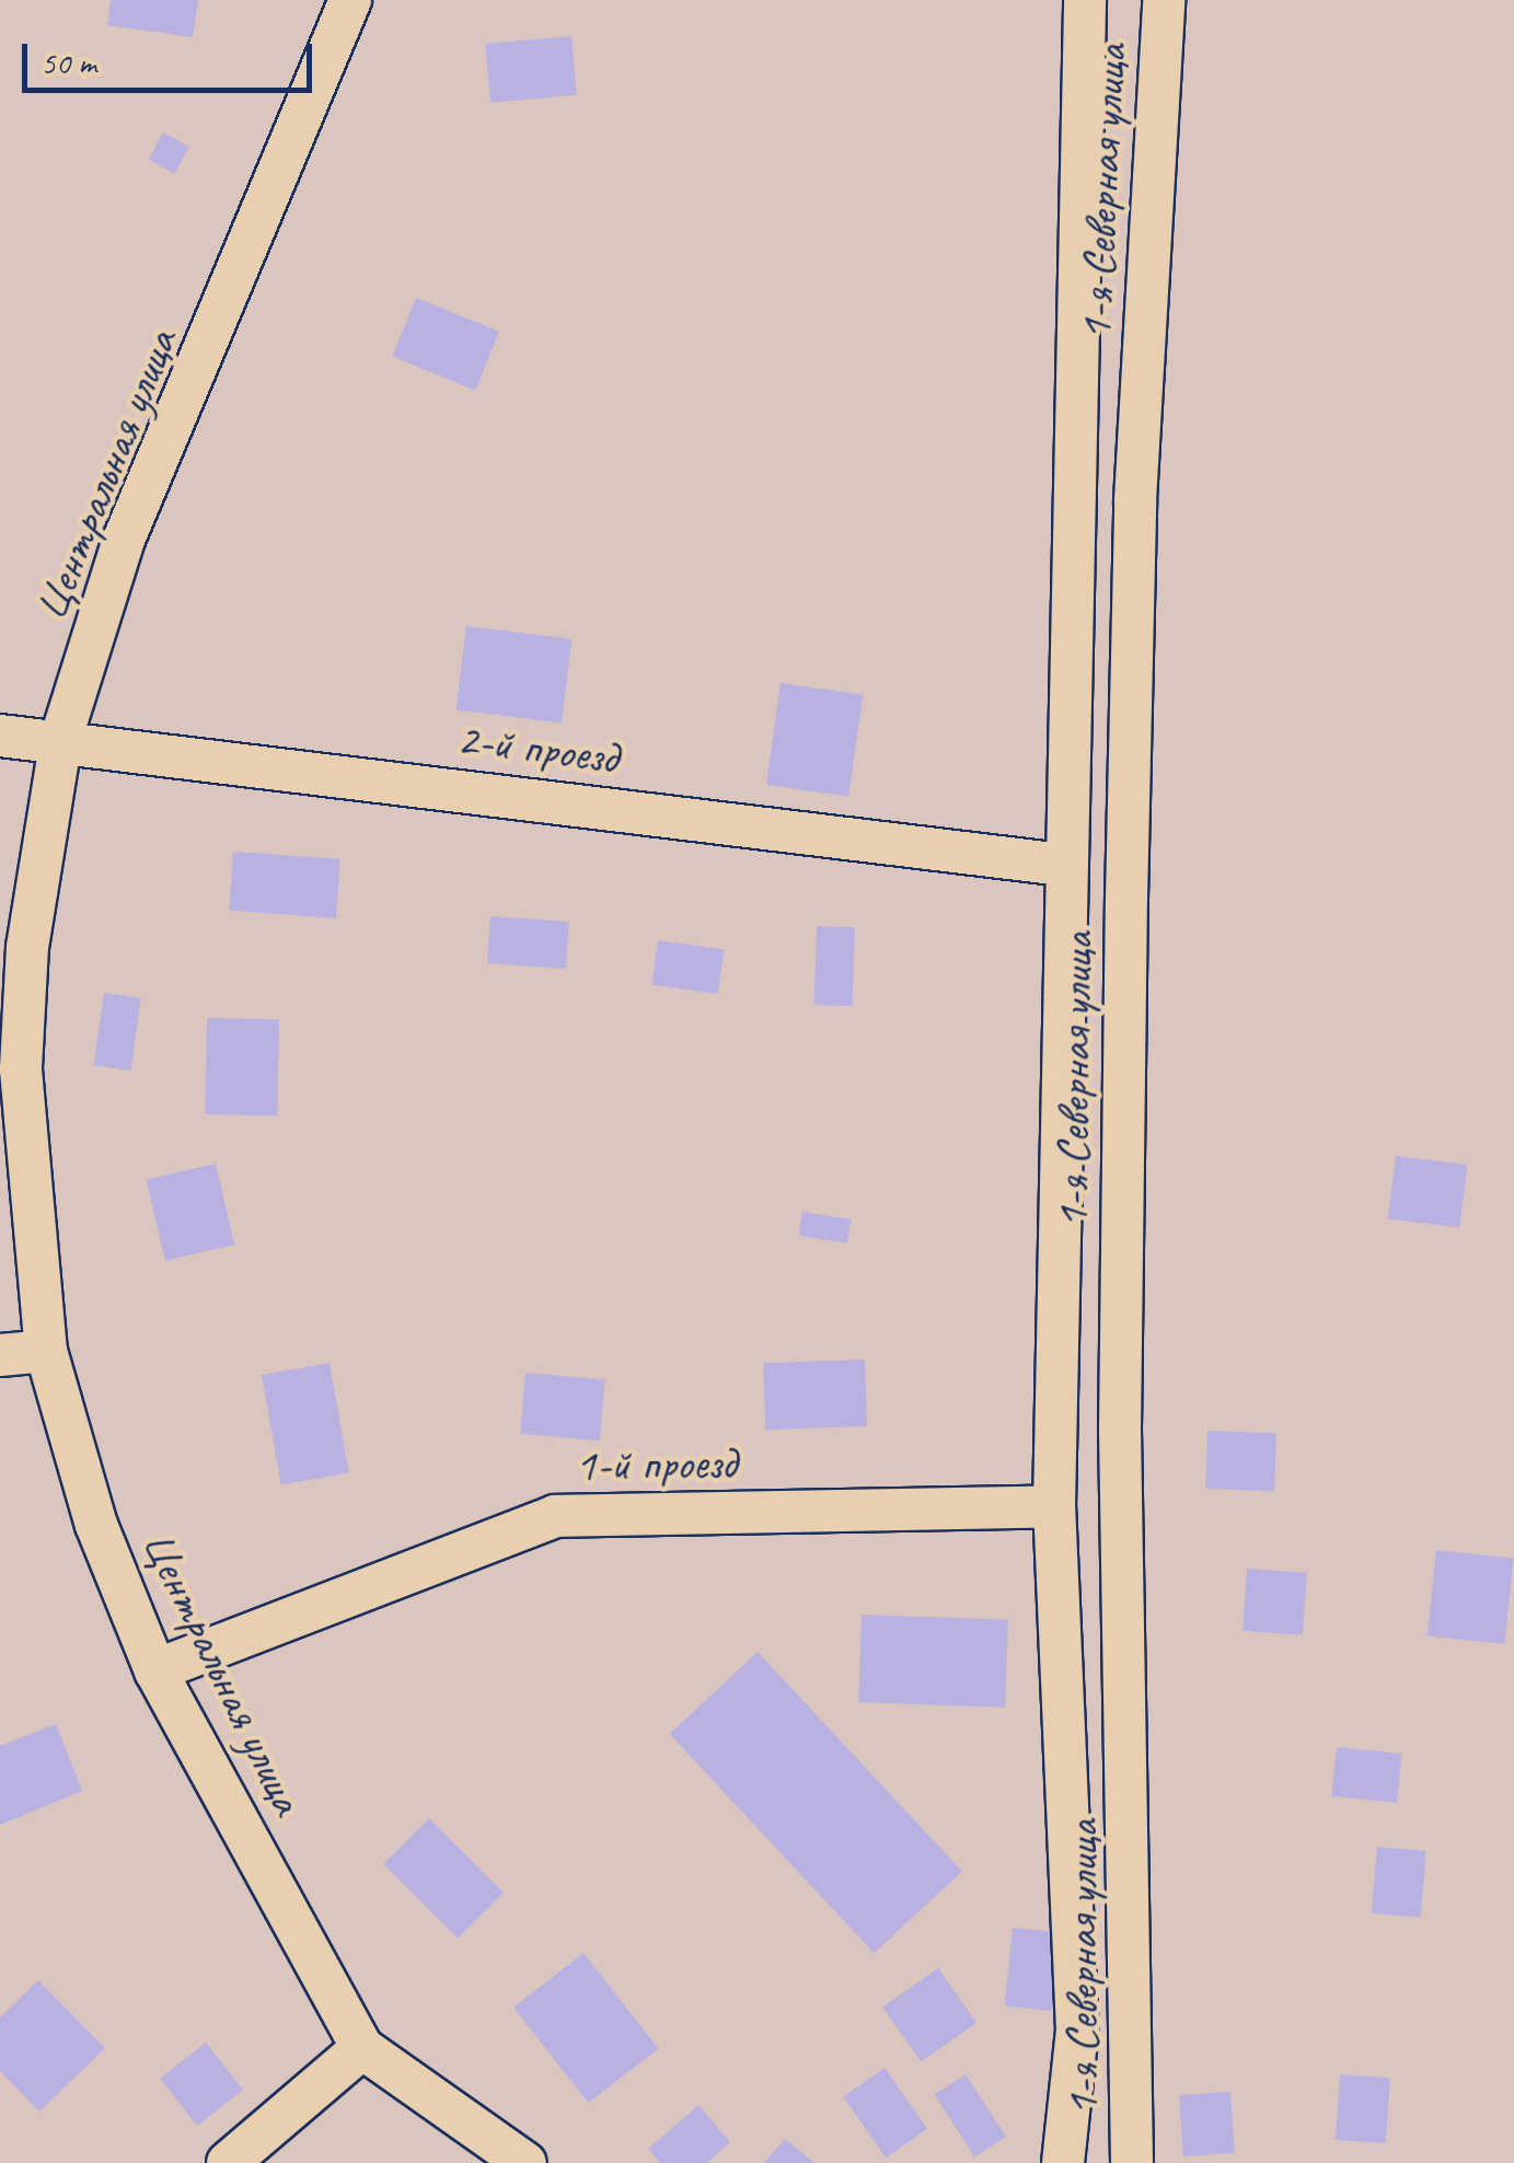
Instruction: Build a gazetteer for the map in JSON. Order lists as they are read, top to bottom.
{
  "streets": {
    "street": [
      "1-я Северная улица",
      "Центральная улица",
      "2-й проезд",
      "1-й проезд"
    ]
  },
  "crossings": [
    ["Центральная улица", "2-й проезд"],
    ["Центральная улица", "1-й проезд"]
  ],
  "scale_bar": "50 m"
}
